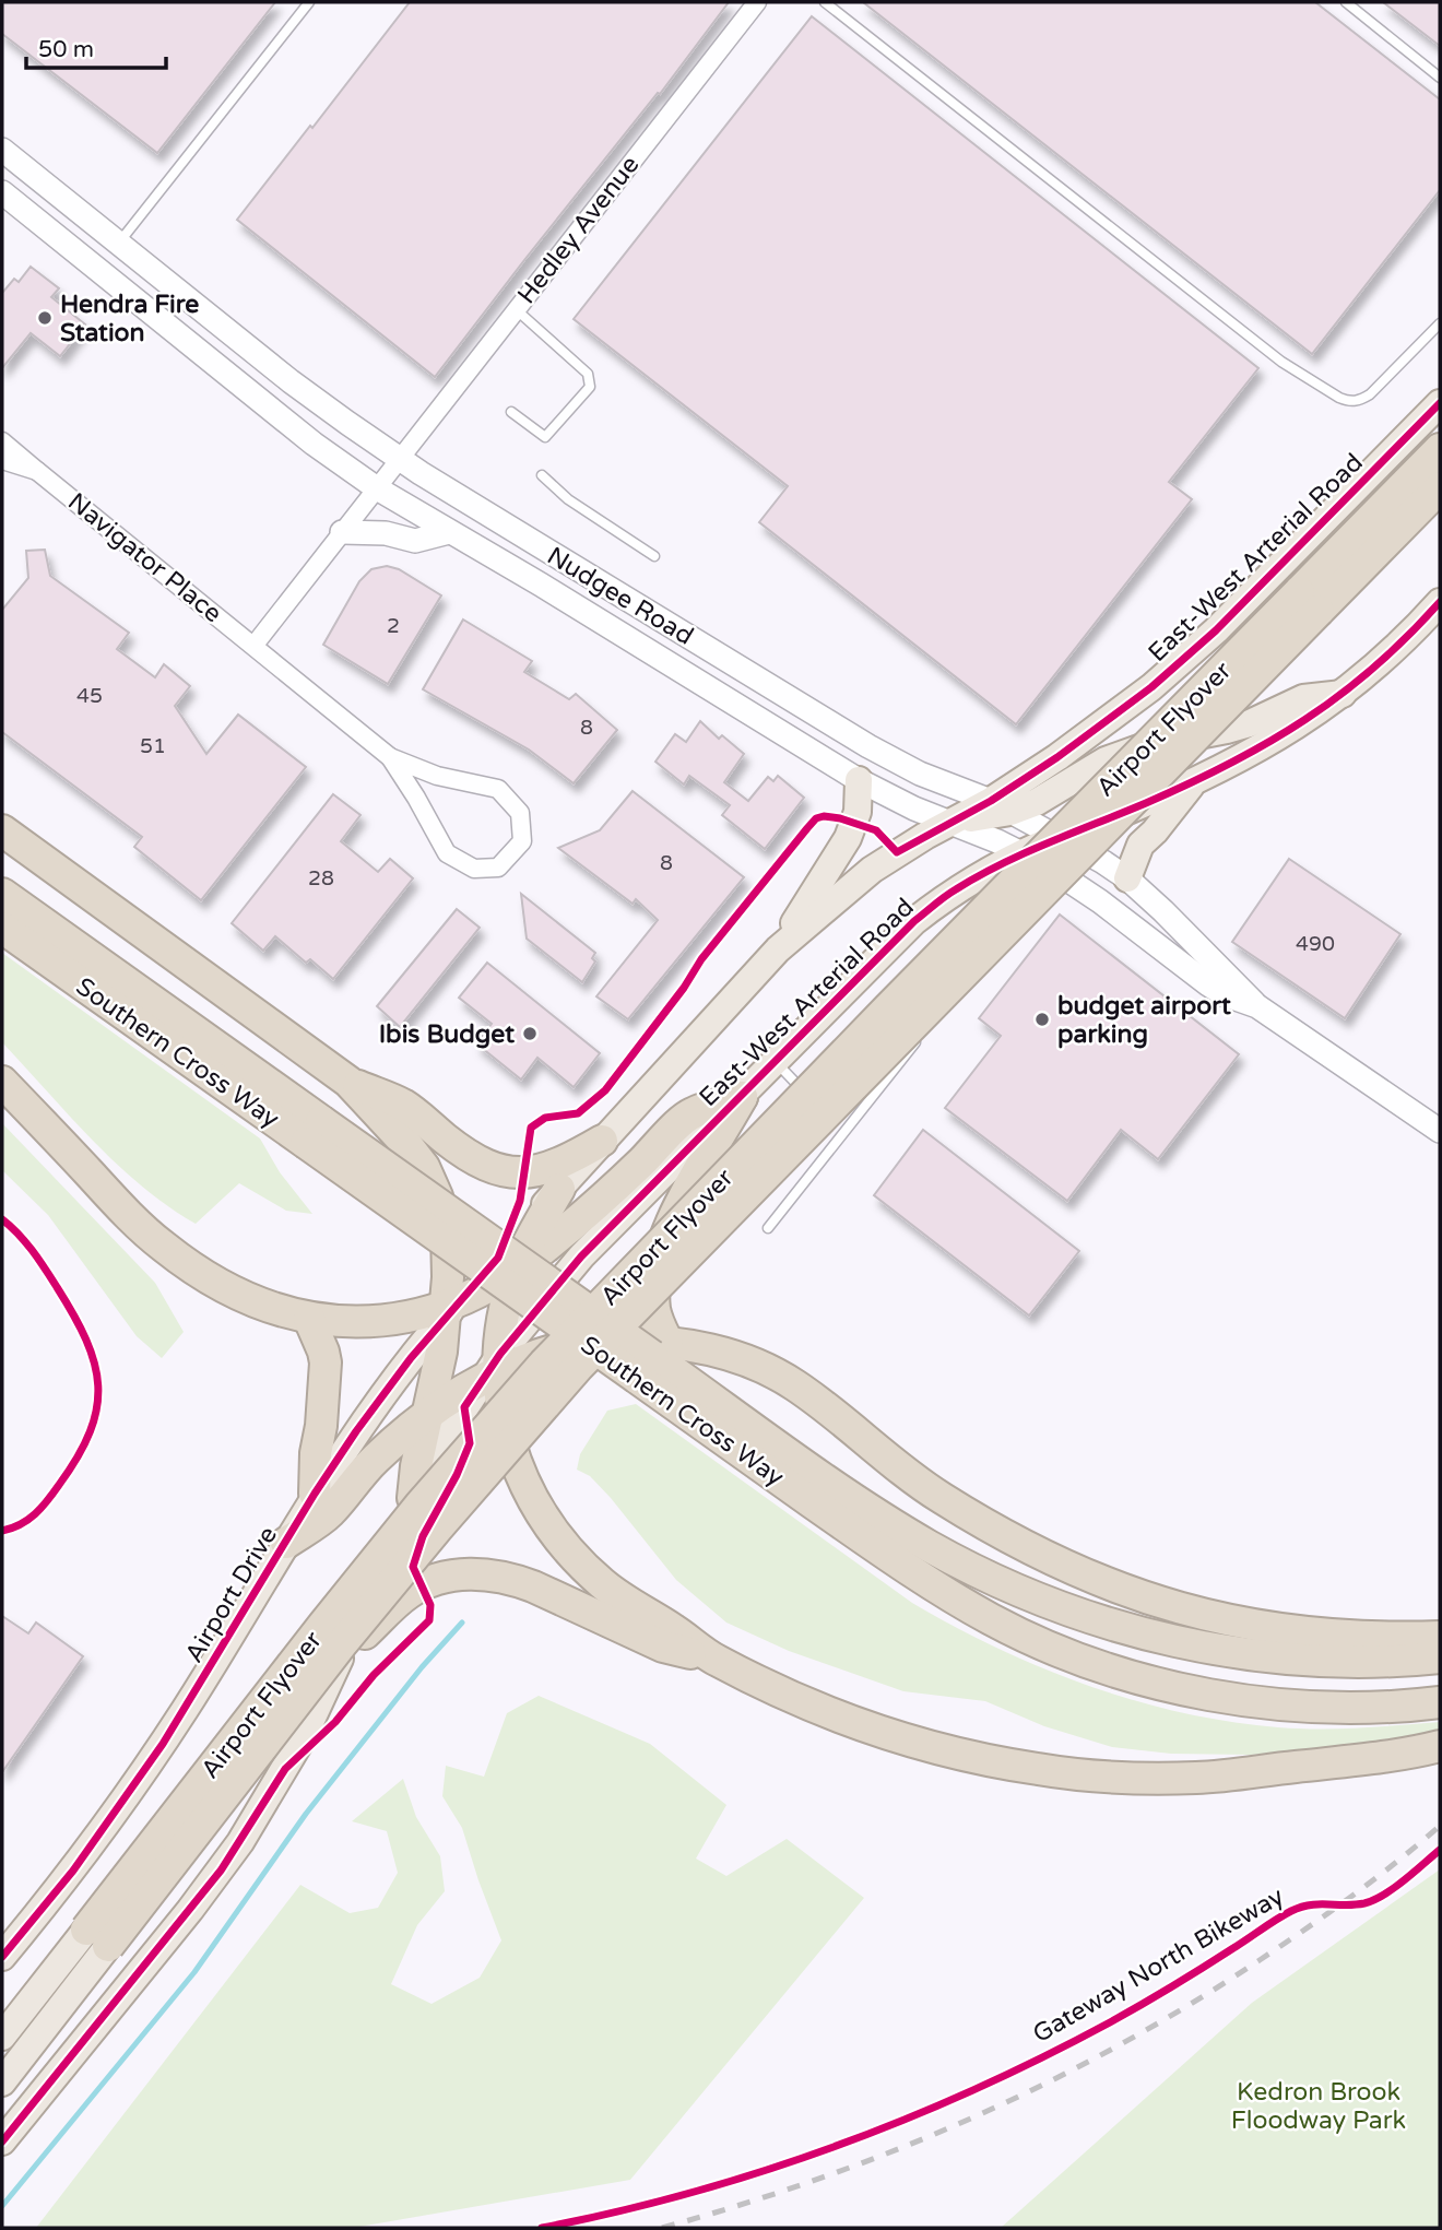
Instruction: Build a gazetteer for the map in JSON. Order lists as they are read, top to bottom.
{
  "streets": {
    "highway": ["East-West Arterial Road", "Airport Flyover", "Southern Cross Way"],
    "main road": ["Nudgee Road", "Airport Drive"],
    "street": ["Hedley Avenue", "Navigator Place"],
    "cycle path": ["Gateway North Bikeway"]
  },
  "crossings": [
    ["Hedley Avenue", "Nudgee Road"],
    ["East-West Arterial Road", "Nudgee Road"],
    ["East-West Arterial Road", "Airport Flyover"]
  ],
  "parks": ["Kedron Brook Floodway Park"],
  "places": ["Hendra Fire Station", "budget airport parking", "Ibis Budget"],
  "house_numbers": [
    "2",
    "45",
    "8",
    "51",
    "8",
    "28",
    "490"
  ],
  "scale_bar": "50 m"
}
